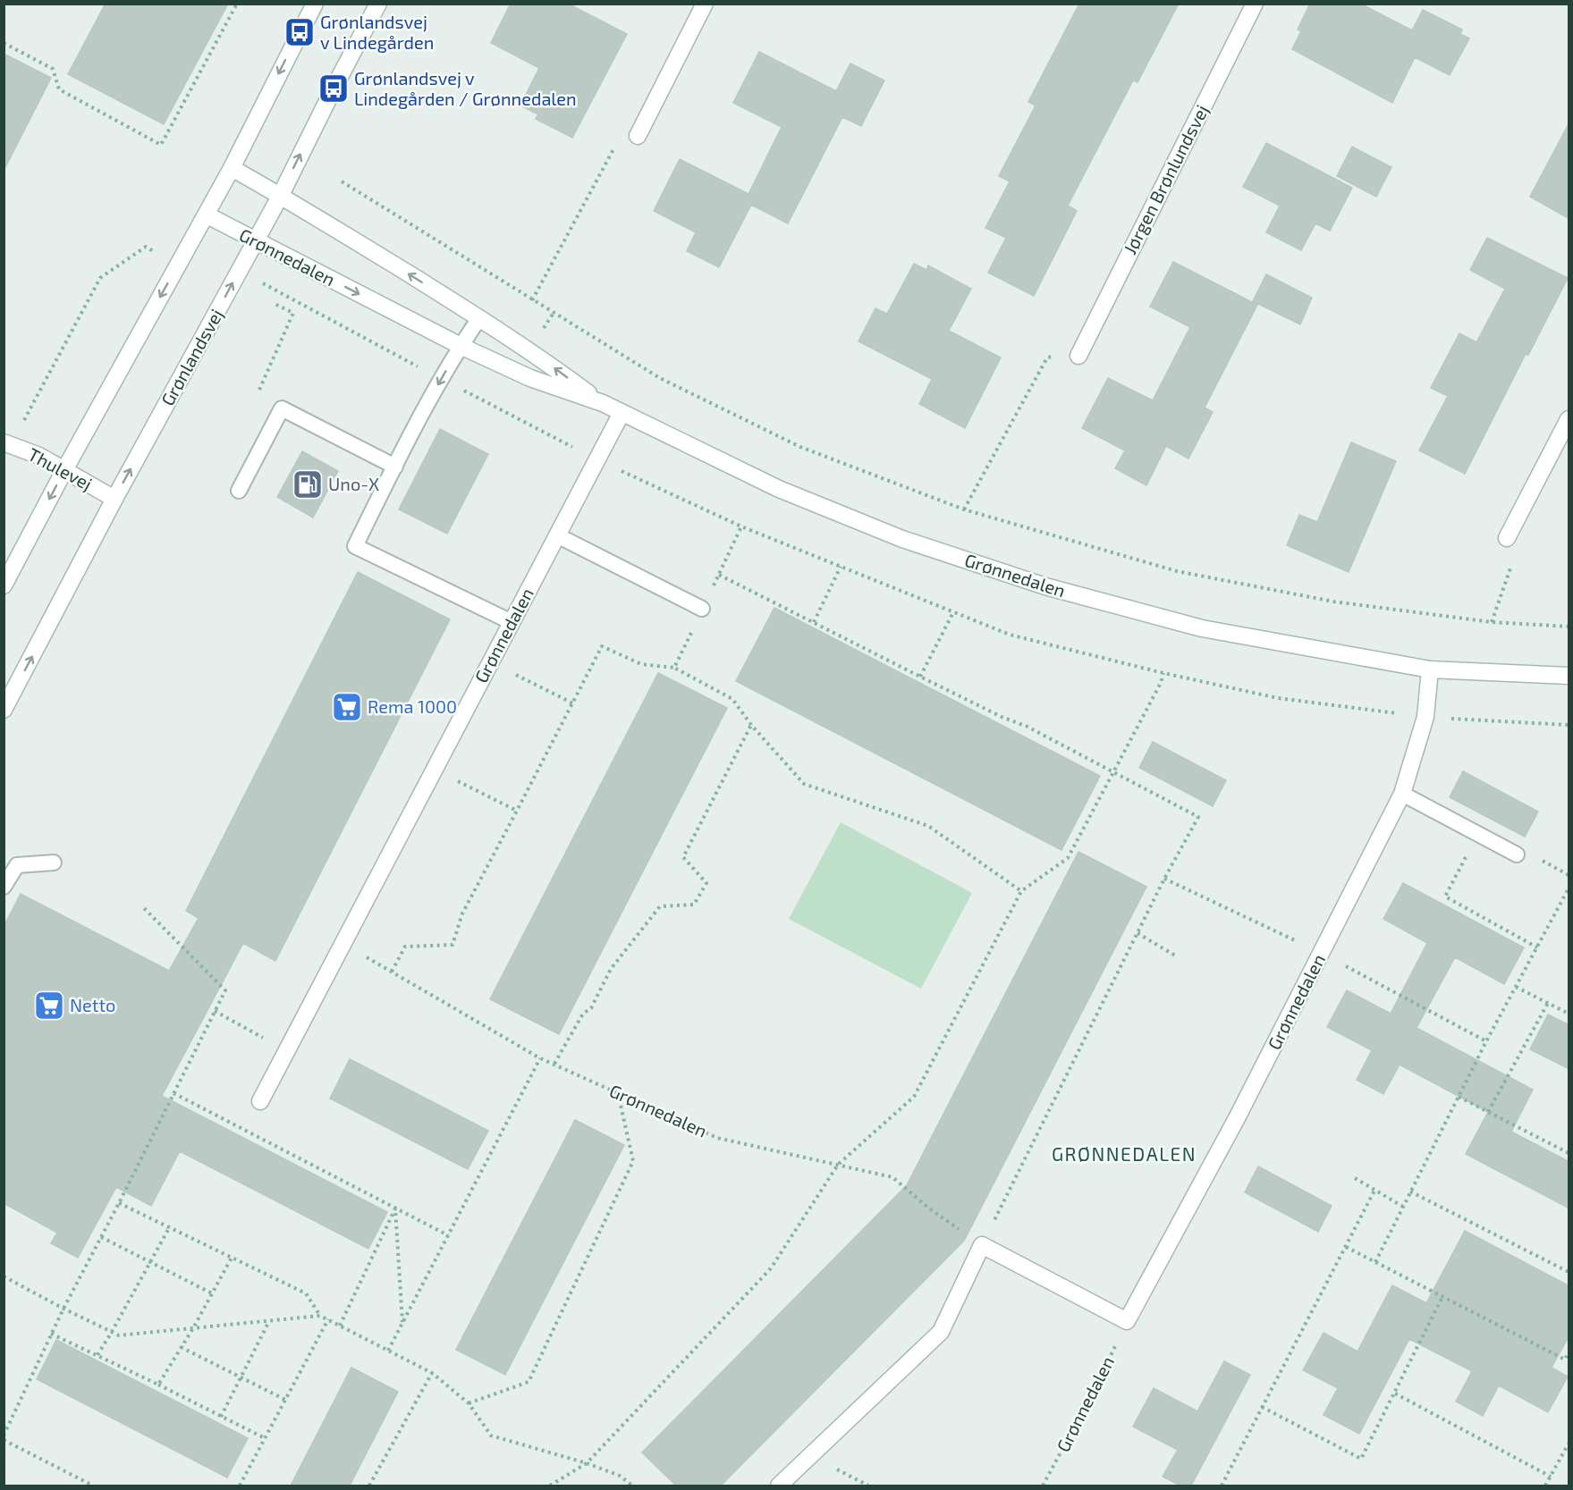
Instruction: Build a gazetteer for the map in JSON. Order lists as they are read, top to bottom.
{
  "streets": {
    "street": [
      "Jørgen Brønlundsvej",
      "Grønnedalen",
      "Grønlandsvej",
      "Thulevej"
    ]
  },
  "crossings": [
    ["Grønnedalen", "Grønlandsvej"],
    ["Grønlandsvej", "Thulevej"]
  ],
  "districts": ["GRØNNEDALEN"],
  "places": {
    "bus stop": ["Grønlandsvej v Lindegården", "Grønlandsvej v Lindegården / Grønnedalen"],
    "fuel station": ["Uno-X"],
    "supermarket": ["Rema 1000", "Netto"]
  }
}
